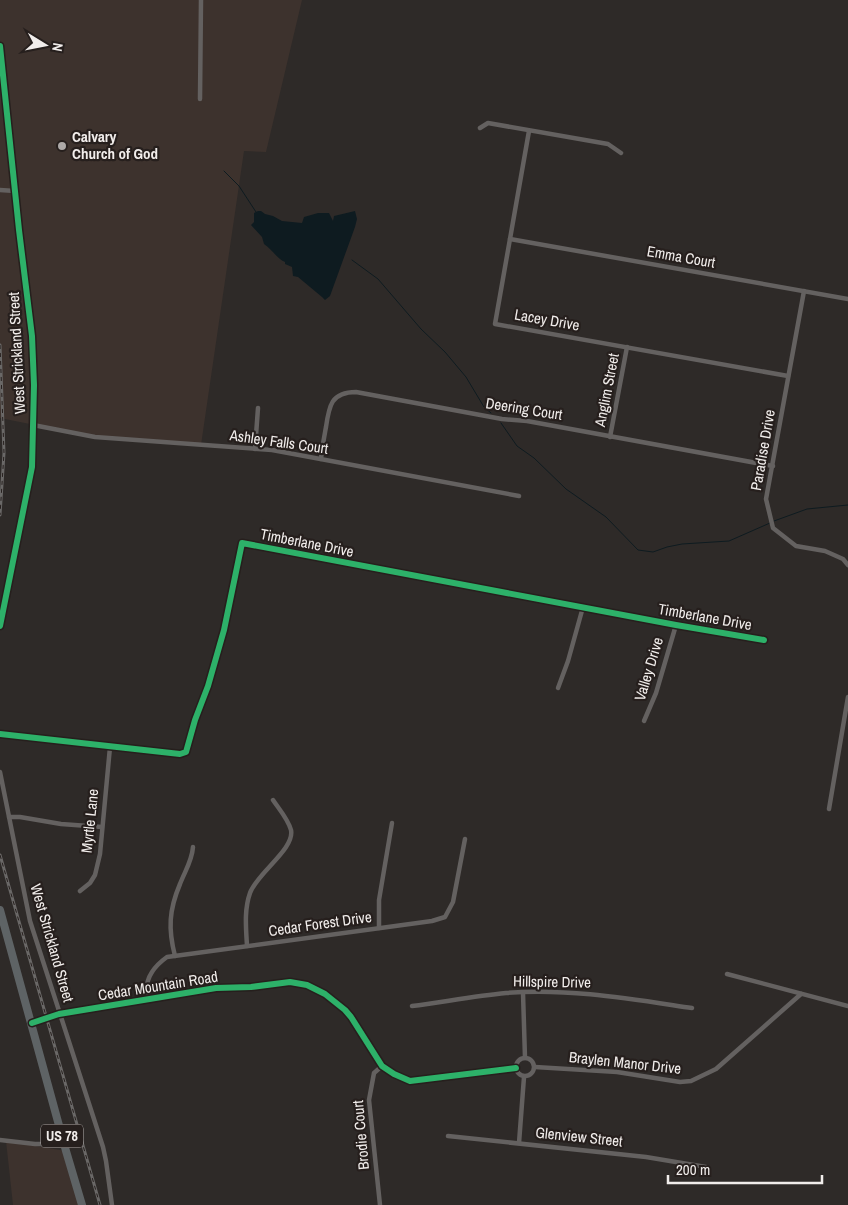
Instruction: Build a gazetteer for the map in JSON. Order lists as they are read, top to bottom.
{
  "streets": {
    "main road": ["US 78"],
    "street": [
      "Emma Court",
      "Lacey Drive",
      "West Strickland Street",
      "Anglim Street",
      "Deering Court",
      "Ashley Falls Court",
      "Paradise Drive",
      "Timberlane Drive",
      "Valley Drive",
      "Myrtle Lane",
      "Cedar Forest Drive",
      "Hillspire Drive",
      "Cedar Mountain Road",
      "Braylen Manor Drive",
      "Brodie Court",
      "Glenview Street"
    ]
  },
  "crossings": [
    ["Emma Court", "Lacey Drive"],
    ["Emma Court", "Paradise Drive"],
    ["Lacey Drive", "Anglim Street"],
    ["Lacey Drive", "Paradise Drive"],
    ["West Strickland Street", "Ashley Falls Court"],
    ["West Strickland Street", "Cedar Mountain Road"],
    ["Anglim Street", "Deering Court"],
    ["Deering Court", "Ashley Falls Court"],
    ["Deering Court", "Paradise Drive"],
    ["Timberlane Drive", "Valley Drive"],
    ["Timberlane Drive", "Myrtle Lane"],
    ["Cedar Forest Drive", "Cedar Mountain Road"],
    ["Cedar Mountain Road", "Brodie Court"],
    ["Cedar Mountain Road", "US 78"]
  ],
  "places": ["Calvary Church of God"],
  "scale_bar": "200 m",
  "north": "right"
}
